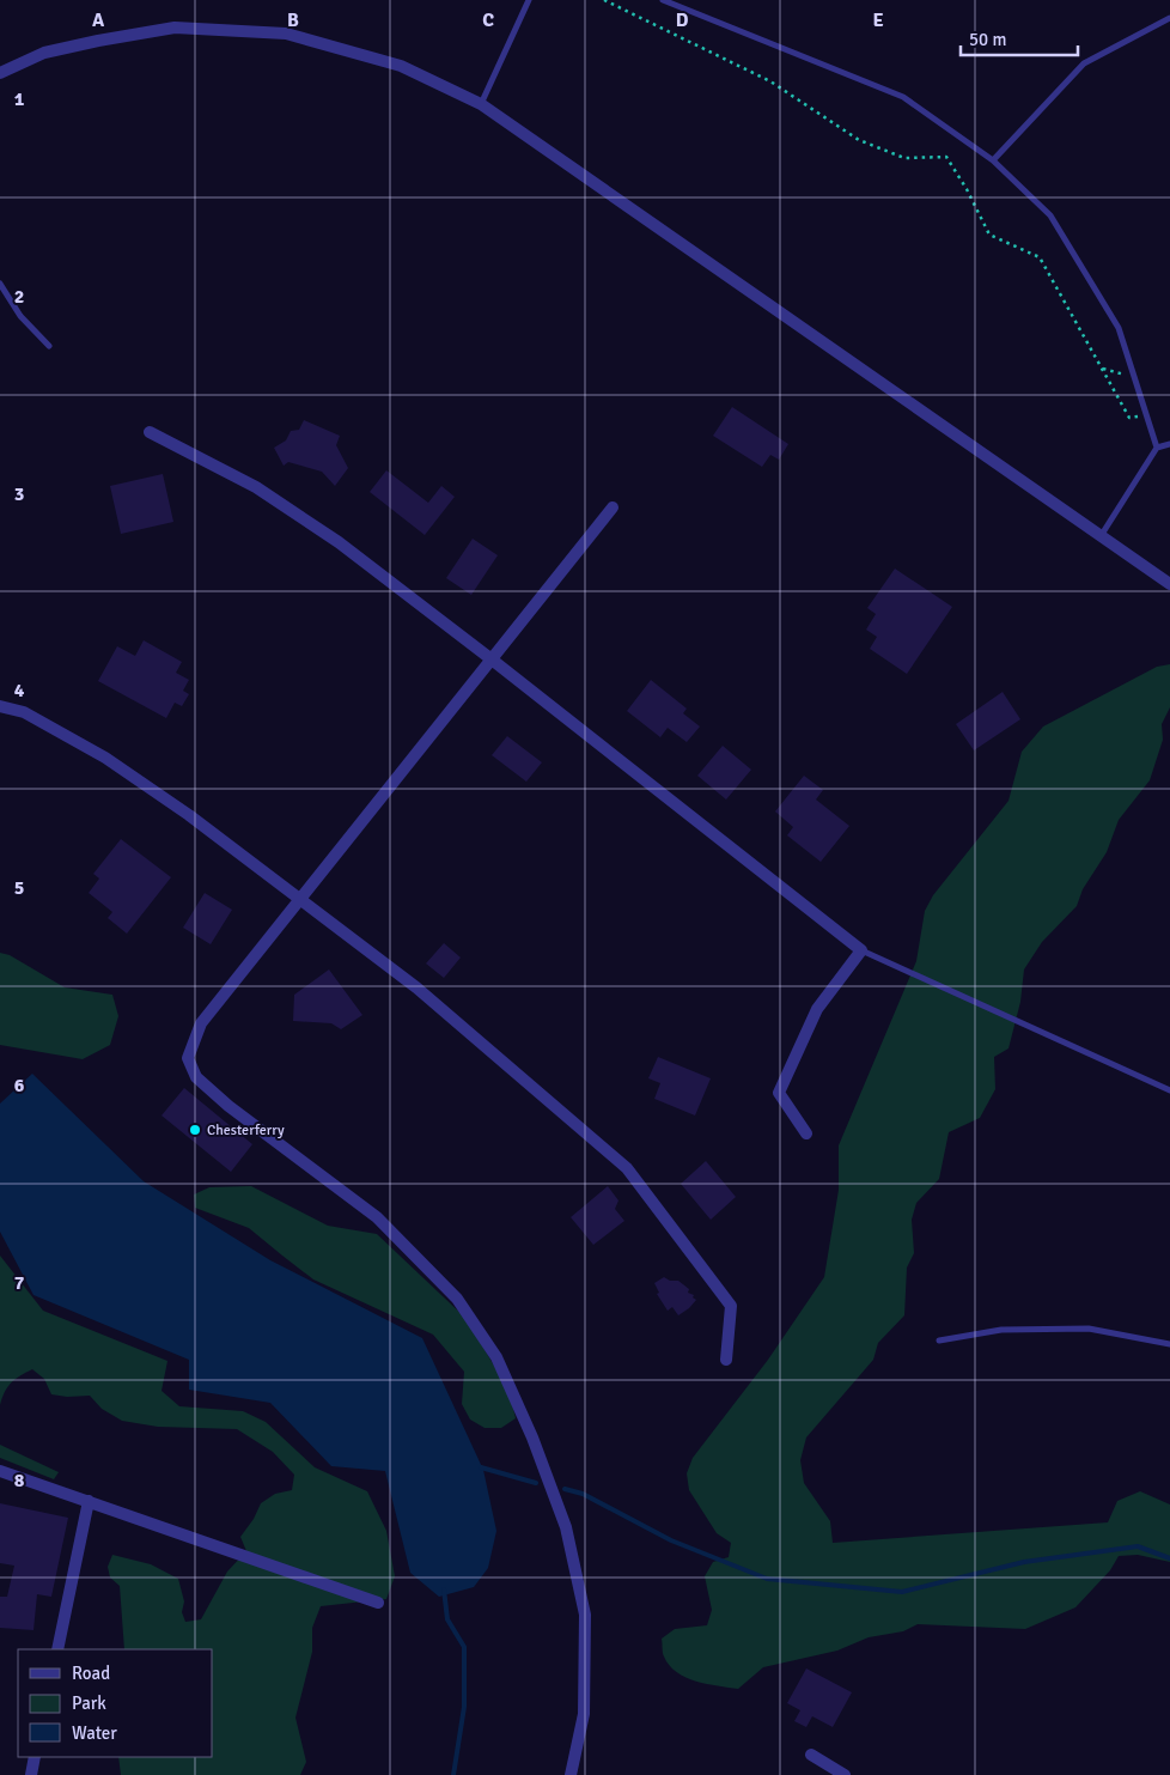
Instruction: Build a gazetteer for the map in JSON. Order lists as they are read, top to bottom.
{
  "places": ["Chesterferry"],
  "legend": ["Road", "Park", "Water"],
  "scale_bar": "50 m",
  "grid": {
    "columns": [
      "A",
      "B",
      "C",
      "D",
      "E"
    ],
    "rows": [
      "1",
      "2",
      "3",
      "4",
      "5",
      "6",
      "7",
      "8"
    ]
  }
}
